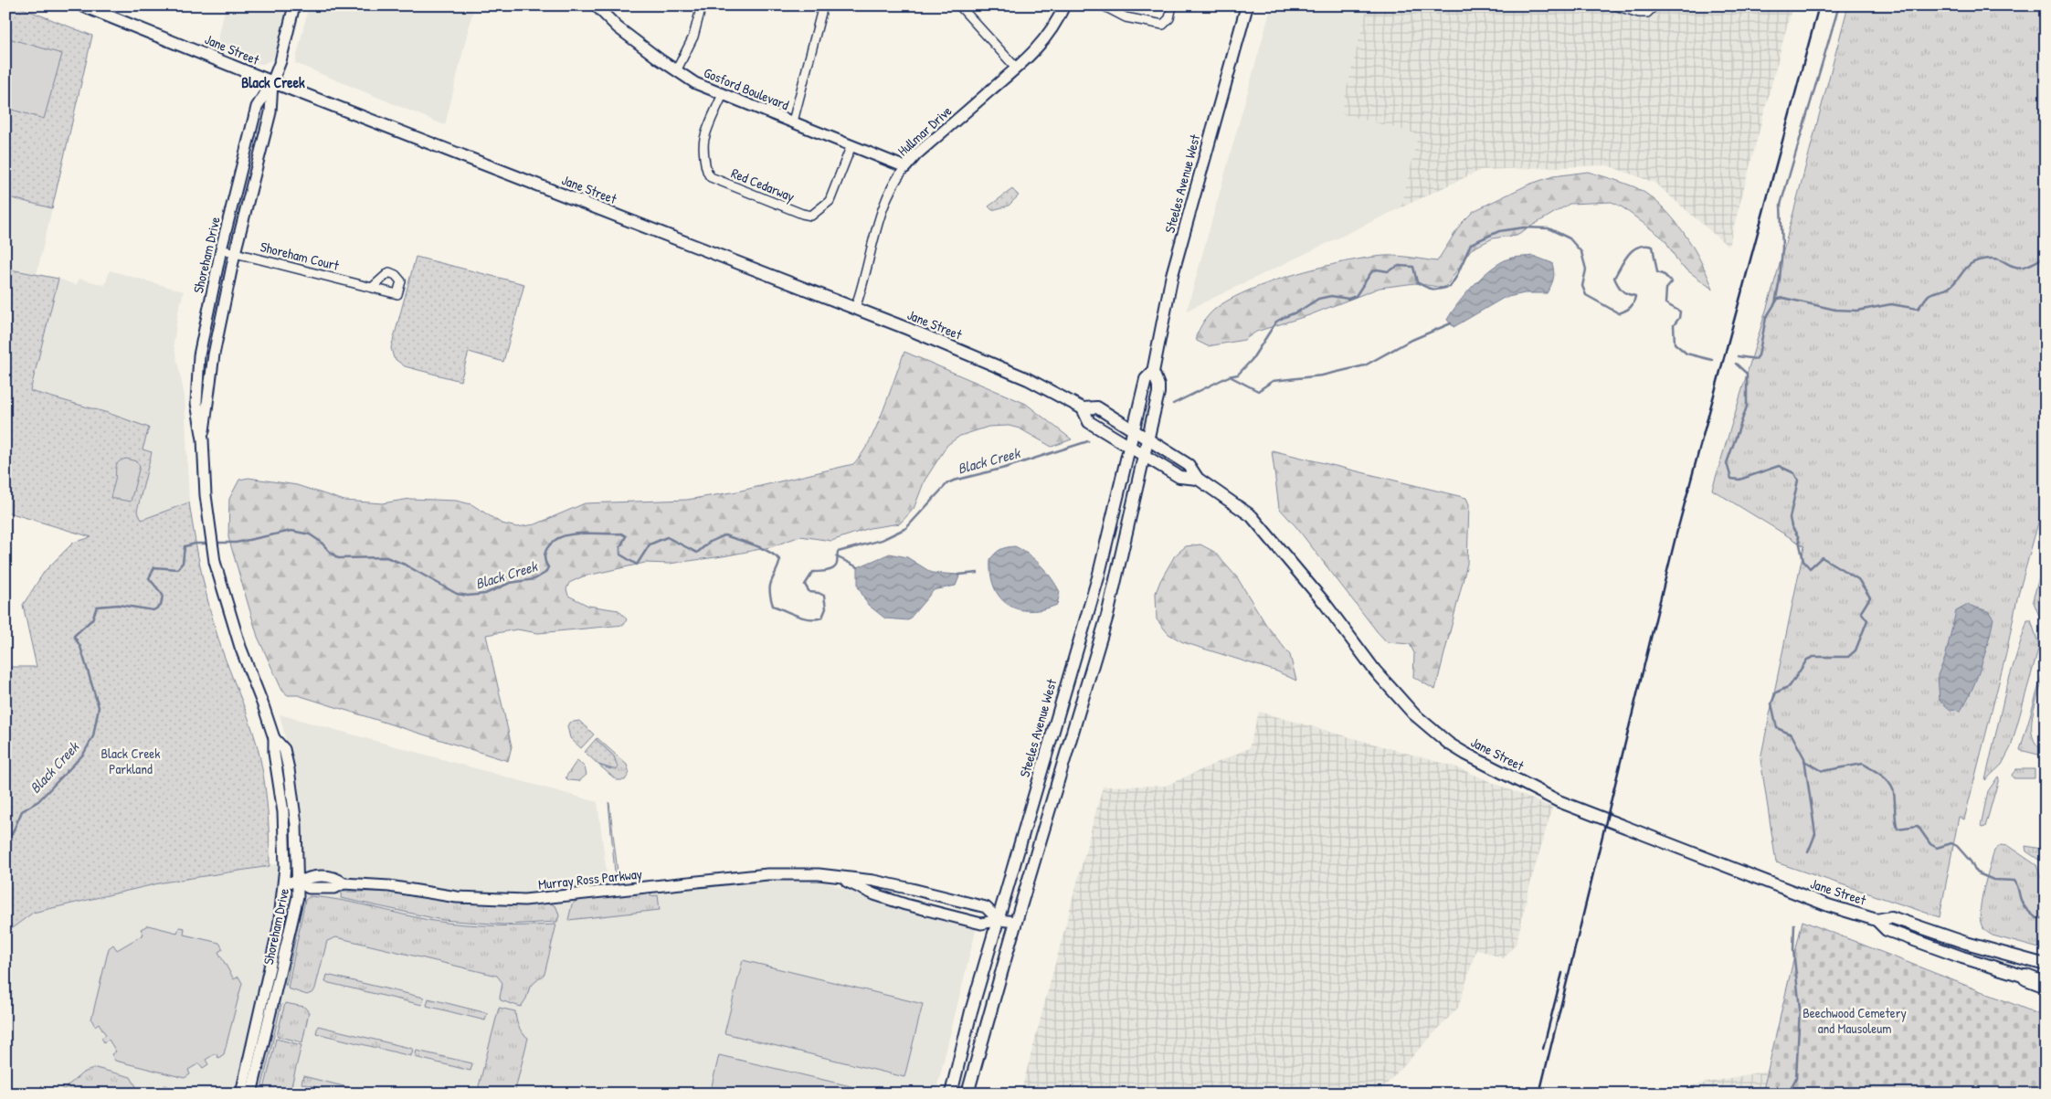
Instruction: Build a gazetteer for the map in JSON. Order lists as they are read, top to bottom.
{
  "streets": {
    "main road": ["Jane Street", "Steeles Avenue West"],
    "street": [
      "Gosford Boulevard",
      "Hullmar Drive",
      "Red Cedarway",
      "Shoreham Drive",
      "Shoreham Court",
      "Murray Ross Parkway"
    ]
  },
  "crossings": [
    ["Jane Street", "Hullmar Drive"],
    ["Jane Street", "Steeles Avenue West"],
    ["Jane Street", "Shoreham Drive"],
    ["Gosford Boulevard", "Hullmar Drive"],
    ["Gosford Boulevard", "Red Cedarway"],
    ["Steeles Avenue West", "Murray Ross Parkway"],
    ["Shoreham Drive", "Shoreham Court"],
    ["Shoreham Drive", "Murray Ross Parkway"]
  ],
  "districts": ["Black Creek"],
  "water": ["Black Creek"],
  "parks": ["Black Creek Parkland", "Beechwood Cemetery and Mausoleum"]
}
